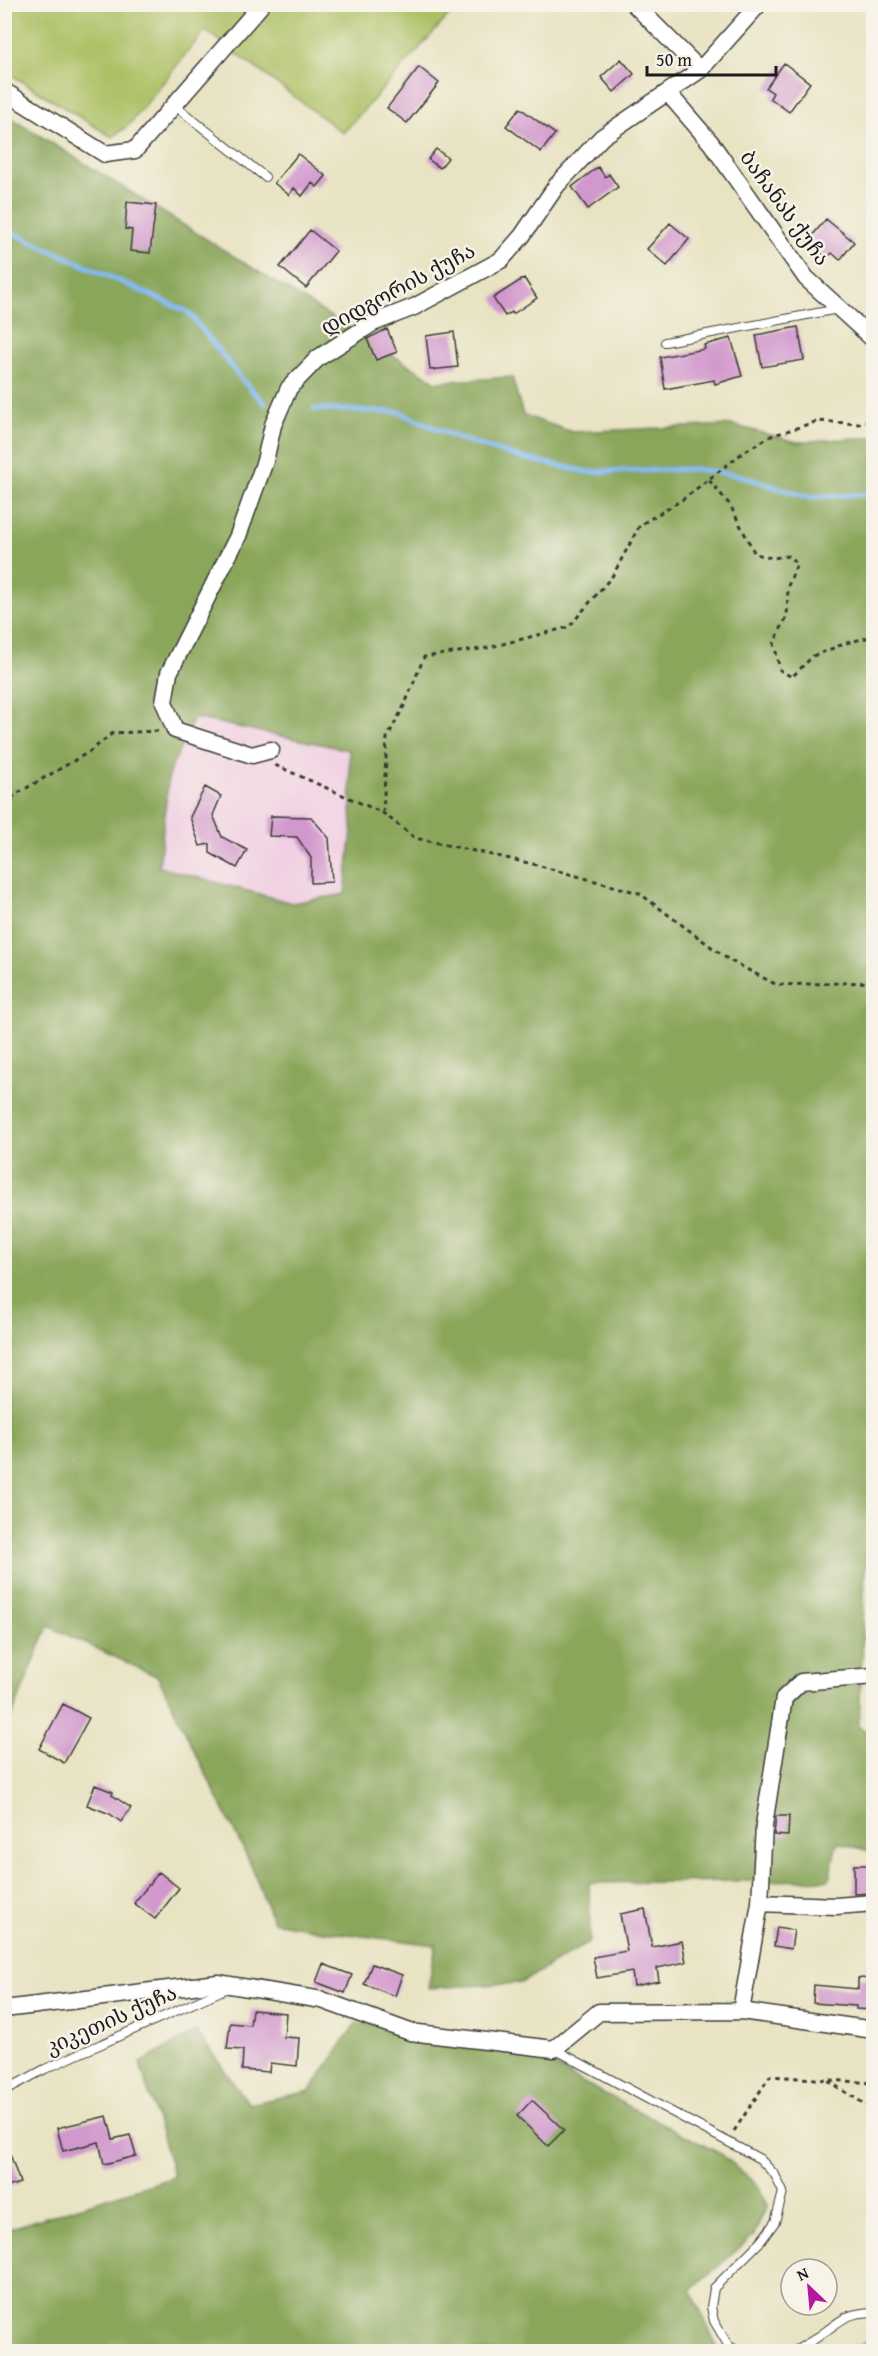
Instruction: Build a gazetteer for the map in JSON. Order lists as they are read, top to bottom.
{
  "streets": {
    "street": ["ბაჩანას ქუჩა", "დიდგორის ქუჩა"],
    "lane": ["კიკეთის ქუჩა"]
  },
  "crossings": [
    ["ბაჩანას ქუჩა", "დიდგორის ქუჩა"]
  ],
  "scale_bar": "50 m",
  "north": "top left"
}
